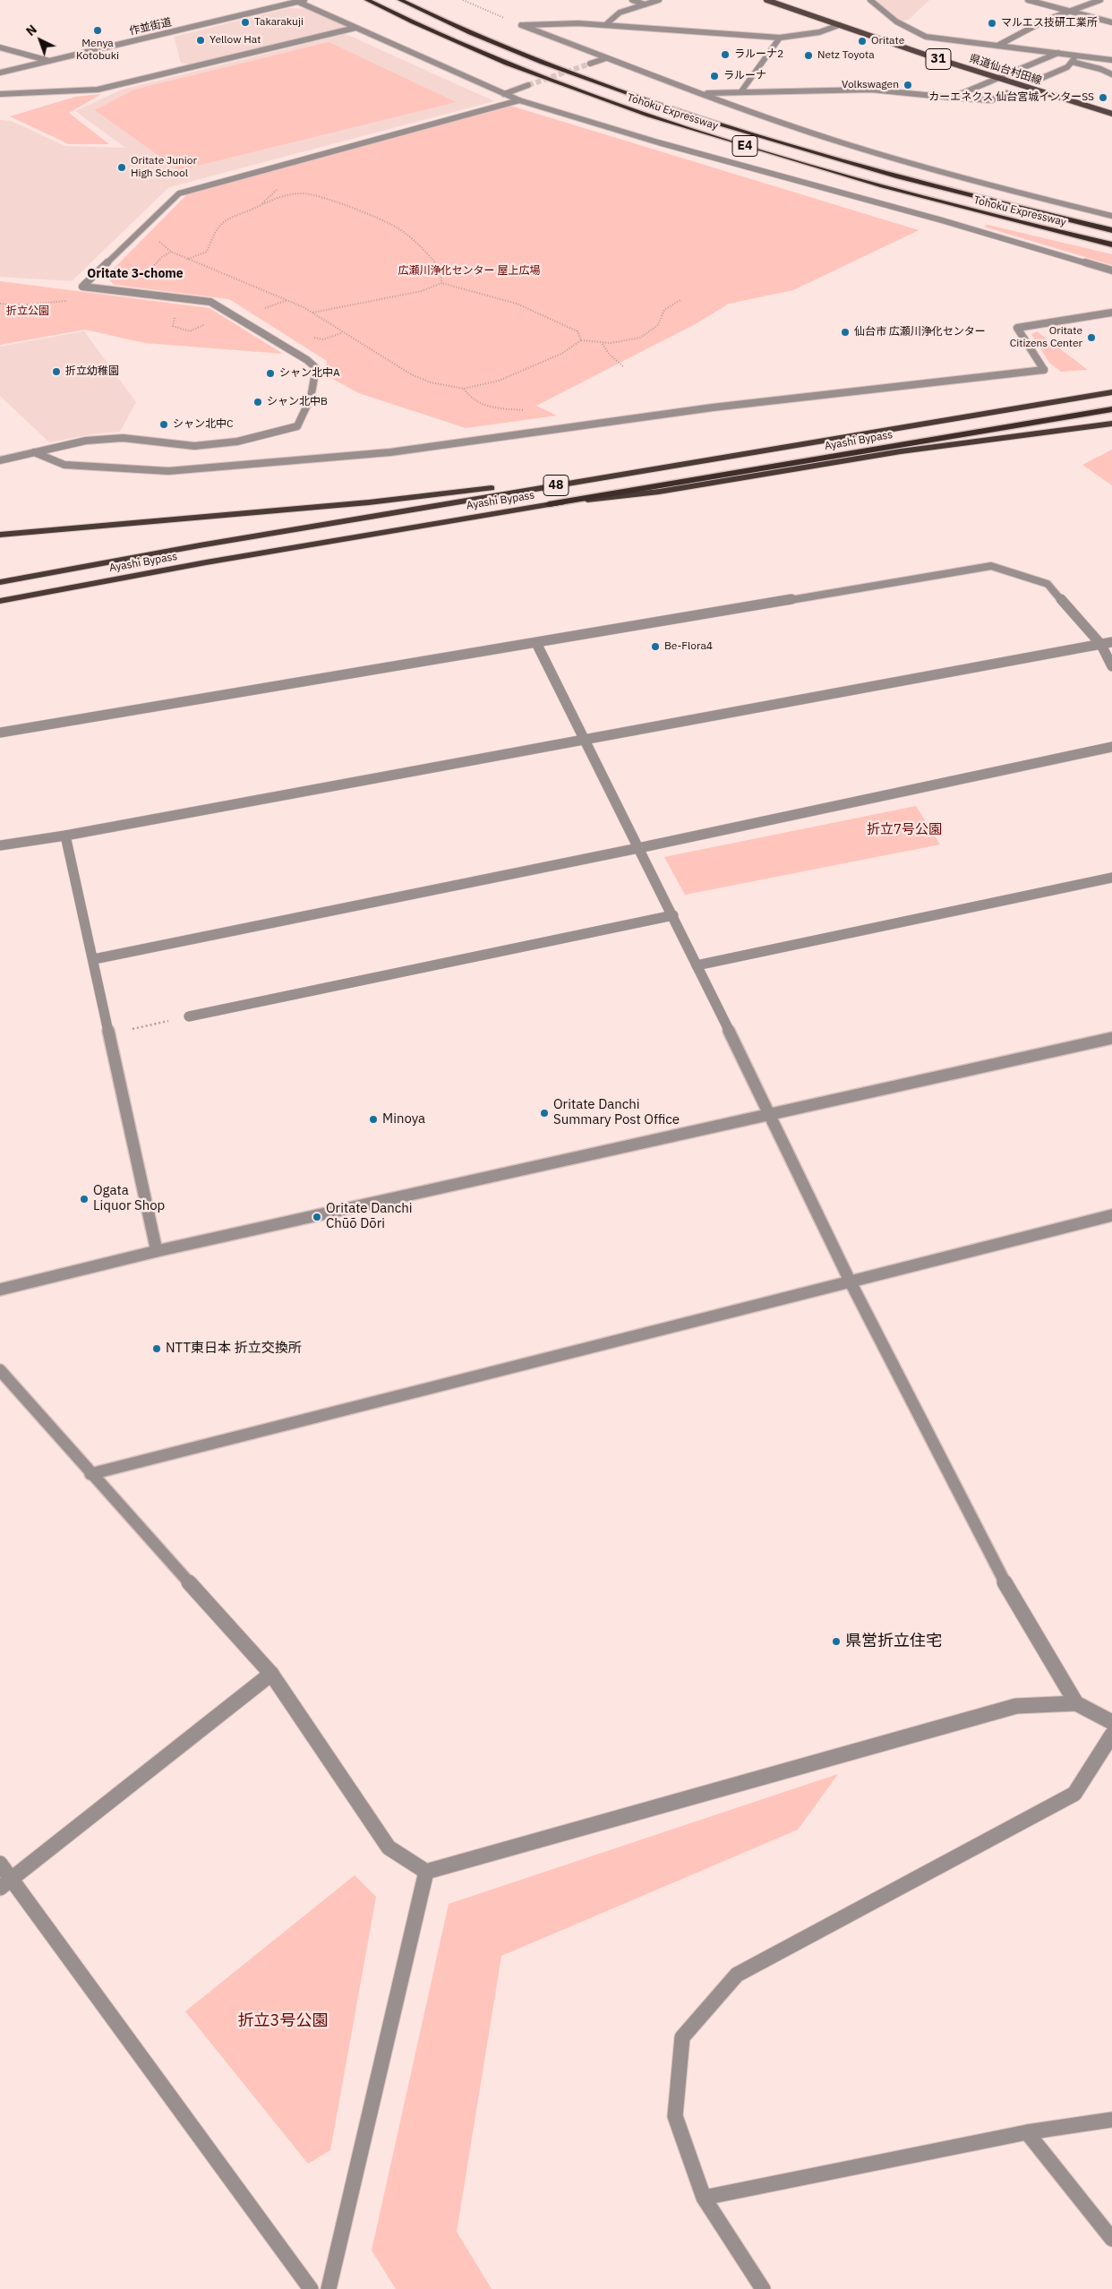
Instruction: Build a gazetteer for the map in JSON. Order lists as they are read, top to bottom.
{
  "streets": {
    "highway": [
      "Tohoku Expressway",
      "E4",
      "Ayashi Bypass",
      "48"
    ],
    "main road": ["31", "県道仙台村田線"],
    "street": ["作並街道"]
  },
  "districts": ["Oritate 3-chome"],
  "parks": [
    "広瀬川浄化センター 屋上広場",
    "折立公園",
    "折立7号公園",
    "折立3号公園"
  ],
  "places": [
    "Takarakuji",
    "マルエス技研工業所",
    "Menya Kotobuki",
    "Yellow Hat",
    "Oritate",
    "ラルーナ2",
    "Netz Toyota",
    "ラルーナ",
    "Volkswagen",
    "カーエネクス 仙台宮城インターSS",
    "Oritate Junior High School",
    "仙台市 広瀬川浄化センター",
    "Oritate Citizens Center",
    "折立幼稚園",
    "シャン北中A",
    "シャン北中B",
    "シャン北中C",
    "Be-Flora4",
    "Oritate Danchi Summary Post Office",
    "Minoya",
    "Ogata Liquor Shop",
    "Oritate Danchi Chūō Dōri",
    "NTT東日本 折立交換所",
    "県営折立住宅"
  ],
  "north": "top left"
}
